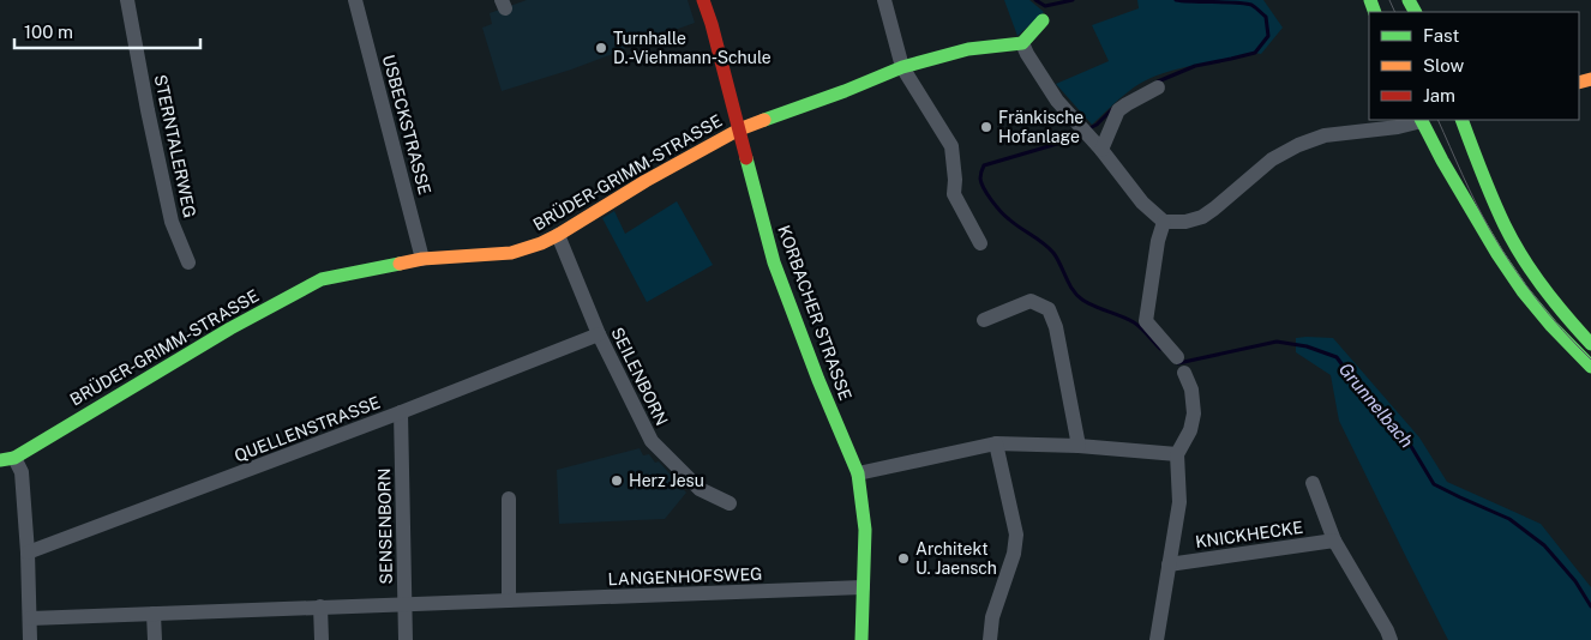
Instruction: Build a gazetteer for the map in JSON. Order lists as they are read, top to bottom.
{
  "streets": {
    "street": [
      "USBECKSTRASSE",
      "STERNTALERWEG",
      "BRÜDER-GRIMM-STRASSE",
      "KORBACHER STRASSE",
      "SEILENBORN",
      "QUELLENSTRASSE",
      "SENSENBORN",
      "KNICKHECKE",
      "LANGENHOFSWEG"
    ]
  },
  "crossings": [
    ["USBECKSTRASSE", "BRÜDER-GRIMM-STRASSE"],
    ["BRÜDER-GRIMM-STRASSE", "KORBACHER STRASSE"],
    ["BRÜDER-GRIMM-STRASSE", "SEILENBORN"],
    ["KORBACHER STRASSE", "LANGENHOFSWEG"],
    ["SEILENBORN", "QUELLENSTRASSE"],
    ["QUELLENSTRASSE", "SENSENBORN"],
    ["SENSENBORN", "LANGENHOFSWEG"]
  ],
  "water": ["Grunnelbach"],
  "places": [
    "Turnhalle D.-Viehmann-Schule",
    "Fränkische Hofanlage",
    "Herz Jesu",
    "Architekt U. Jaensch"
  ],
  "legend": ["Fast", "Slow", "Jam"],
  "scale_bar": "100 m"
}
